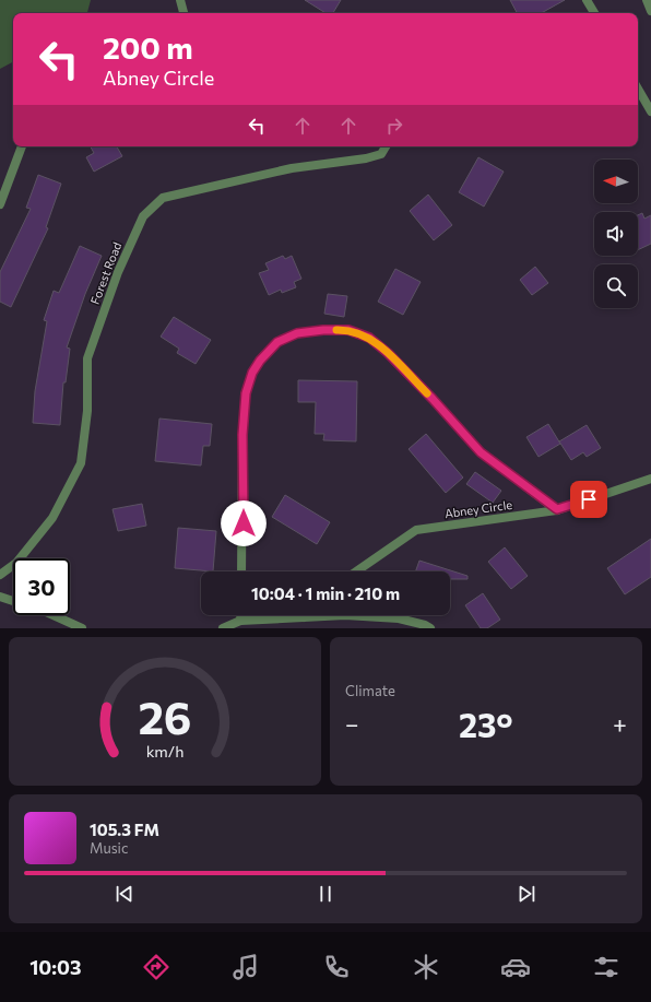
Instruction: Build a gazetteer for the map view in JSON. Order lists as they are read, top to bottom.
{
  "streets": {
    "street": ["Forest Road", "Abney Circle"]
  },
  "north": "left",
  "page": {
    "turn": ["200 m", "Abney Circle"],
    "limit": "30",
    "trip": "10:04 · 1 min · 210 m",
    "tile": "Climate",
    "heat": ["−", "23°", "+"],
    "song": ["105.3 FM", "Music"],
    "tabs": "10:03",
    "gauge": ["26", "km/h"]
  }
}
